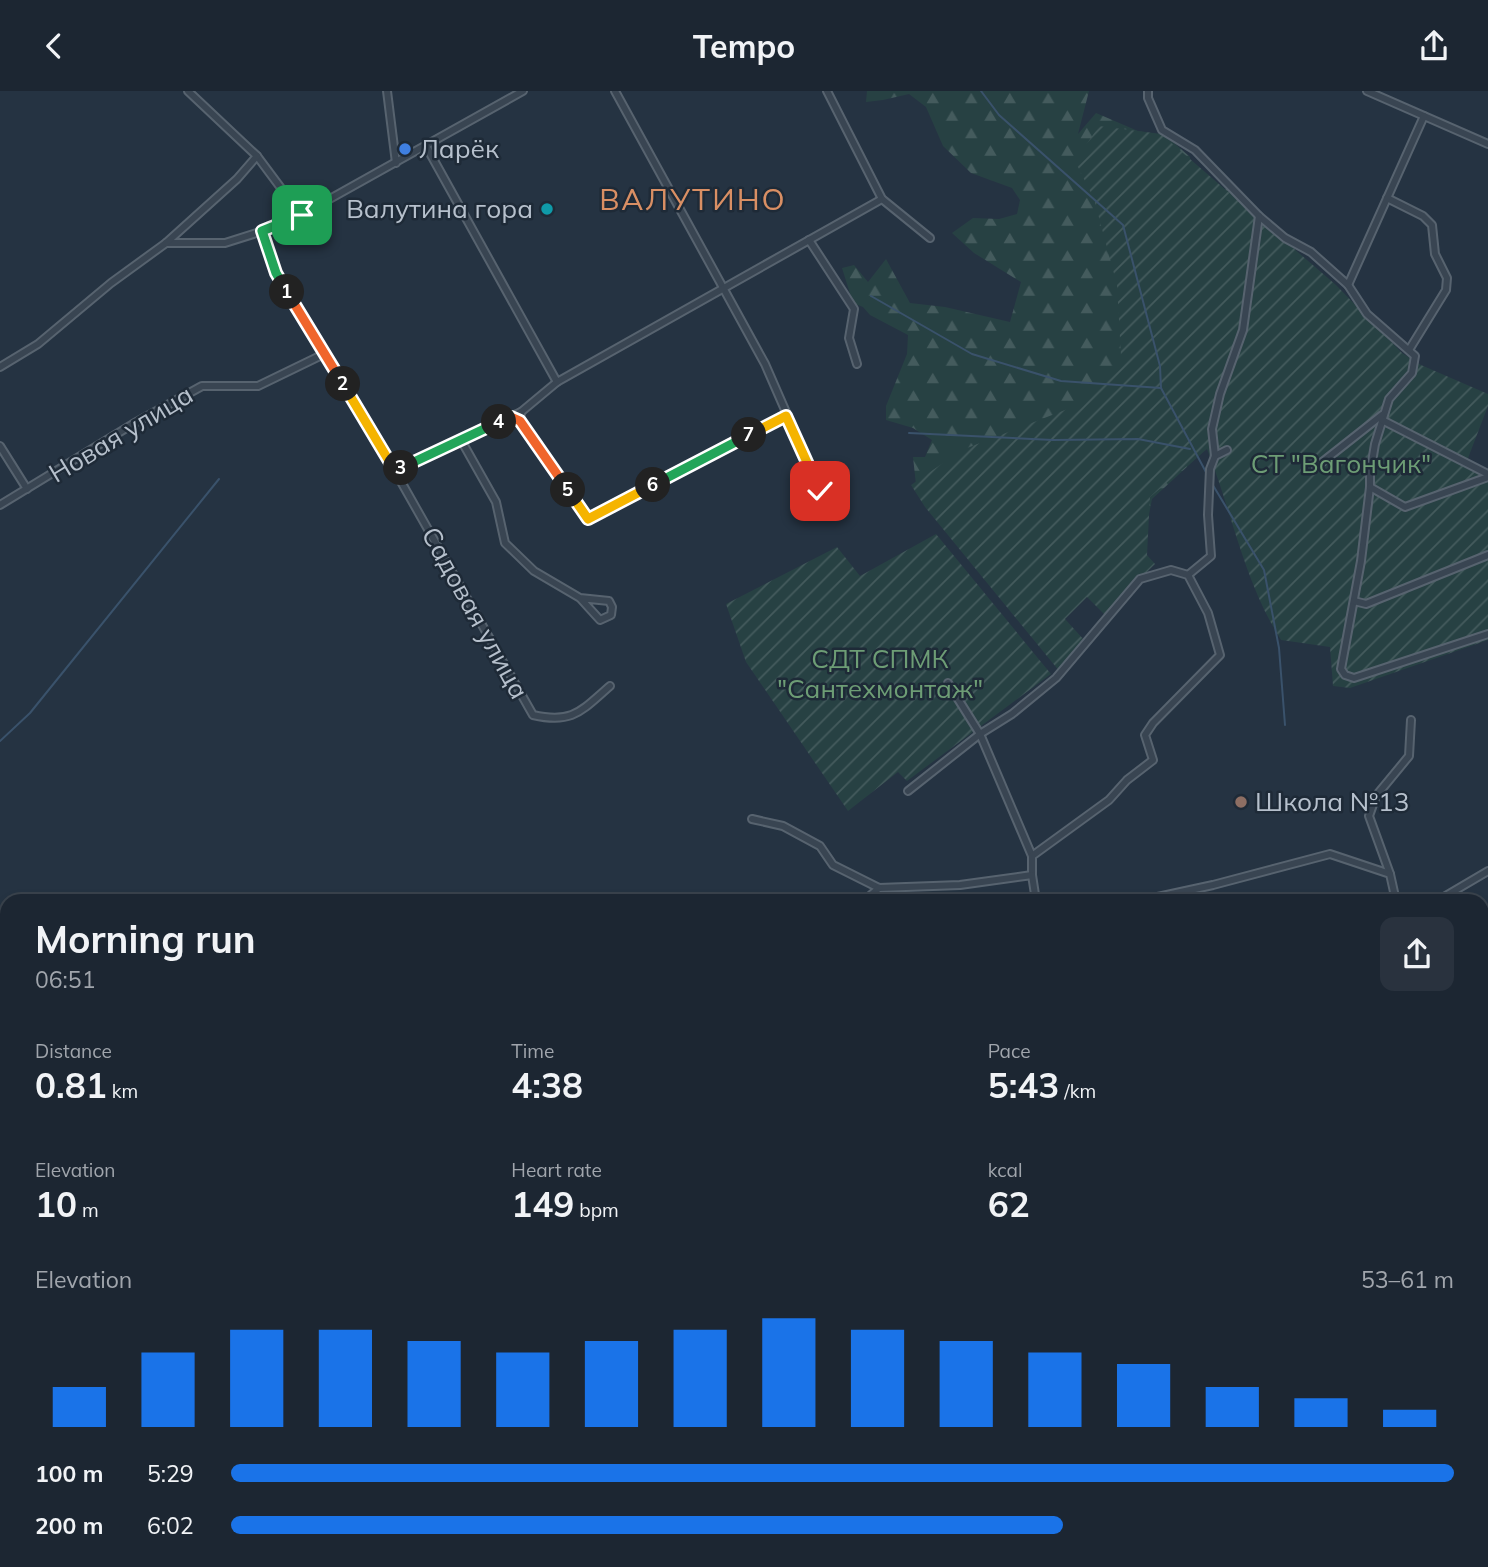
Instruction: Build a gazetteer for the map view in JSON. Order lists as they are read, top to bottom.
{
  "streets": {
    "street": ["Новая улица", "Садовая улица"]
  },
  "crossings": [
    ["Новая улица", "Садовая улица"]
  ],
  "districts": ["ВАЛУТИНО"],
  "parks": ["СТ \"Вагончик\"", "СДТ СПМК \"Сантехмонтаж\""],
  "places": ["Ларёк", "Валутина гора", "Школа №13"],
  "page": {
    "header": "Tempo",
    "pins": [
      "1",
      "2",
      "4",
      "7",
      "3",
      "6",
      "5"
    ],
    "heading": ["Morning run", "06:51"],
    "stats": [
      ["Distance", "0.81 km"],
      ["Time", "4:38"],
      ["Pace", "5:43 /km"],
      ["Elevation", "10 m"],
      ["Heart rate", "149 bpm"],
      ["kcal", "62"]
    ],
    "chart": ["Elevation", "53–61 m"],
    "list": [
      {
        "name": "100 m",
        "note": "5:29"
      },
      {
        "name": "200 m",
        "note": "6:02"
      }
    ]
  }
}
